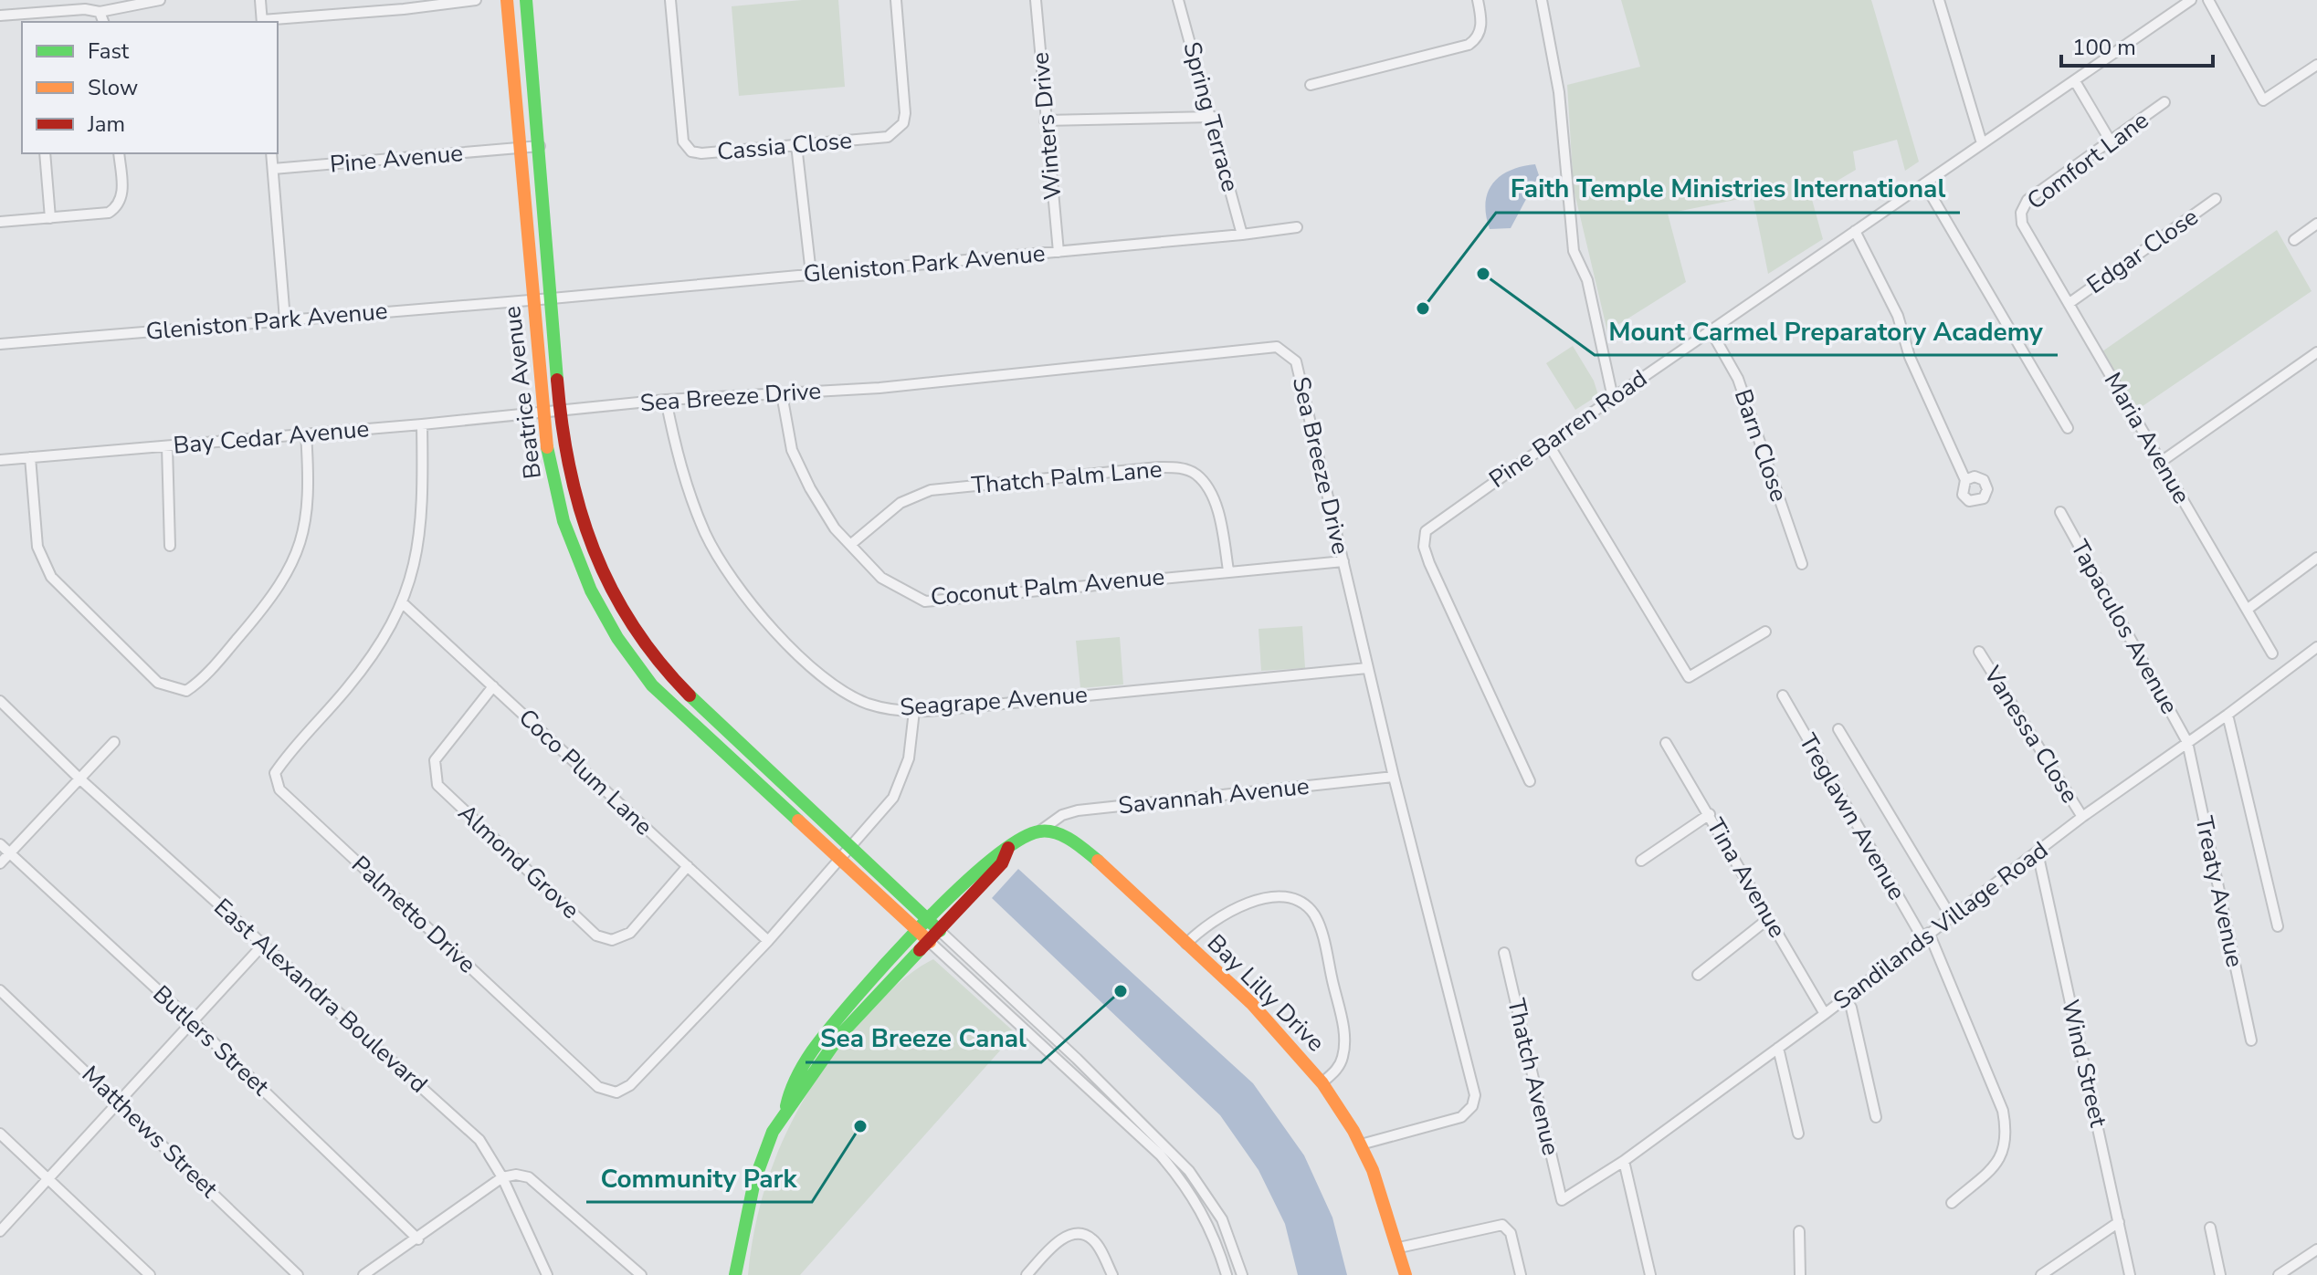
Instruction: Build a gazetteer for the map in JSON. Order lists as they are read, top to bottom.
{
  "streets": {
    "main road": ["Beatrice Avenue", "Bay Lilly Drive"],
    "street": [
      "Spring Terrace",
      "Winters Drive",
      "Cassia Close",
      "Pine Avenue",
      "Comfort Lane",
      "Edgar Close",
      "Gleniston Park Avenue",
      "Sea Breeze Drive",
      "Pine Barren Road",
      "Bay Cedar Avenue",
      "Maria Avenue",
      "Barn Close",
      "Thatch Palm Lane",
      "Coconut Palm Avenue",
      "Tapaculos Avenue",
      "Seagrape Avenue",
      "Vanessa Close",
      "Coco Plum Lane",
      "Savannah Avenue",
      "Treglawn Avenue",
      "Almond Grove",
      "Tina Avenue",
      "Treaty Avenue",
      "Palmetto Drive",
      "Sandilands Village Road",
      "East Alexandra Boulevard",
      "Butlers Street",
      "Wind Street",
      "Thatch Avenue",
      "Matthews Street"
    ]
  },
  "crossings": [
    ["Spring Terrace", "Gleniston Park Avenue"],
    ["Winters Drive", "Gleniston Park Avenue"],
    ["Pine Avenue", "Beatrice Avenue"],
    ["Comfort Lane", "Maria Avenue"],
    ["Edgar Close", "Maria Avenue"],
    ["Gleniston Park Avenue", "Beatrice Avenue"],
    ["Beatrice Avenue", "Sea Breeze Drive"],
    ["Beatrice Avenue", "Bay Cedar Avenue"],
    ["Beatrice Avenue", "Palmetto Drive"],
    ["Sea Breeze Drive", "Bay Cedar Avenue"],
    ["Sea Breeze Drive", "Coconut Palm Avenue"],
    ["Sea Breeze Drive", "Seagrape Avenue"],
    ["Sea Breeze Drive", "Savannah Avenue"],
    ["Sea Breeze Drive", "Bay Lilly Drive"],
    ["Pine Barren Road", "Barn Close"],
    ["Bay Cedar Avenue", "Palmetto Drive"],
    ["Thatch Palm Lane", "Coconut Palm Avenue"],
    ["Tapaculos Avenue", "Treaty Avenue"],
    ["Tapaculos Avenue", "Sandilands Village Road"],
    ["Seagrape Avenue", "Palmetto Drive"],
    ["Vanessa Close", "Sandilands Village Road"],
    ["Coco Plum Lane", "Almond Grove"],
    ["Coco Plum Lane", "Palmetto Drive"],
    ["Savannah Avenue", "Bay Lilly Drive"],
    ["Treglawn Avenue", "Sandilands Village Road"],
    ["Tina Avenue", "Sandilands Village Road"],
    ["Treaty Avenue", "Sandilands Village Road"],
    ["Sandilands Village Road", "Wind Street"],
    ["Sandilands Village Road", "Thatch Avenue"]
  ],
  "places": [
    "Mount Carmel Preparatory Academy",
    "Faith Temple Ministries International",
    "Sea Breeze Canal",
    "Community Park"
  ],
  "legend": ["Fast", "Slow", "Jam"],
  "scale_bar": "100 m"
}
